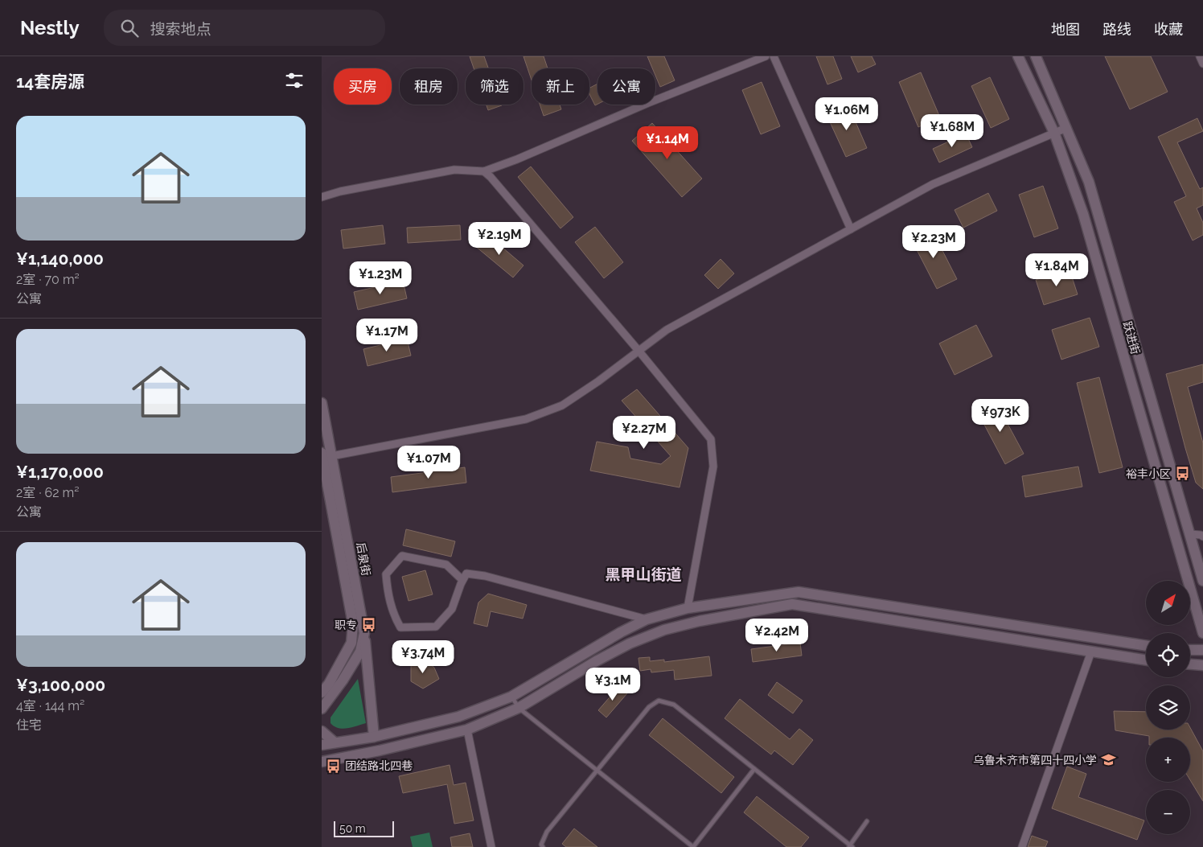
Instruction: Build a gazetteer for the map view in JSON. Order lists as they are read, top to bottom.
{
  "streets": {
    "street": ["跃进街", "后泉街"]
  },
  "districts": ["黑甲山街道"],
  "places": {
    "bus stop": ["裕丰小区", "职专", "团结路北四巷"],
    "school or university": ["乌鲁木齐市第四十四小学"]
  },
  "scale_bar": "50 m",
  "north": "top right",
  "page": {
    "header": "Nestly",
    "search": "搜索地点",
    "nav": ["地图", "路线", "收藏"],
    "heading": "14套房源",
    "chip": [
      "买房",
      "租房",
      "筛选",
      "新上",
      "公寓"
    ],
    "price": [
      "¥1.06M",
      "¥1.68M",
      "¥1.14M",
      "¥2.19M",
      "¥2.23M",
      "¥1.84M",
      "¥1.23M",
      "¥1.17M",
      "¥973K",
      "¥2.27M",
      "¥1.07M",
      "¥2.42M",
      "¥3.74M",
      "¥3.1M"
    ],
    "list": [
      {
        "name": "¥1,140,000",
        "note": "2室 · 70 m² · 公寓"
      },
      {
        "name": "¥1,170,000",
        "note": "2室 · 62 m² · 公寓"
      },
      {
        "name": "¥3,100,000",
        "note": "4室 · 144 m² · 住宅"
      }
    ],
    "map_buttons": ["+", "−"],
    "scale": "50 m"
  }
}
